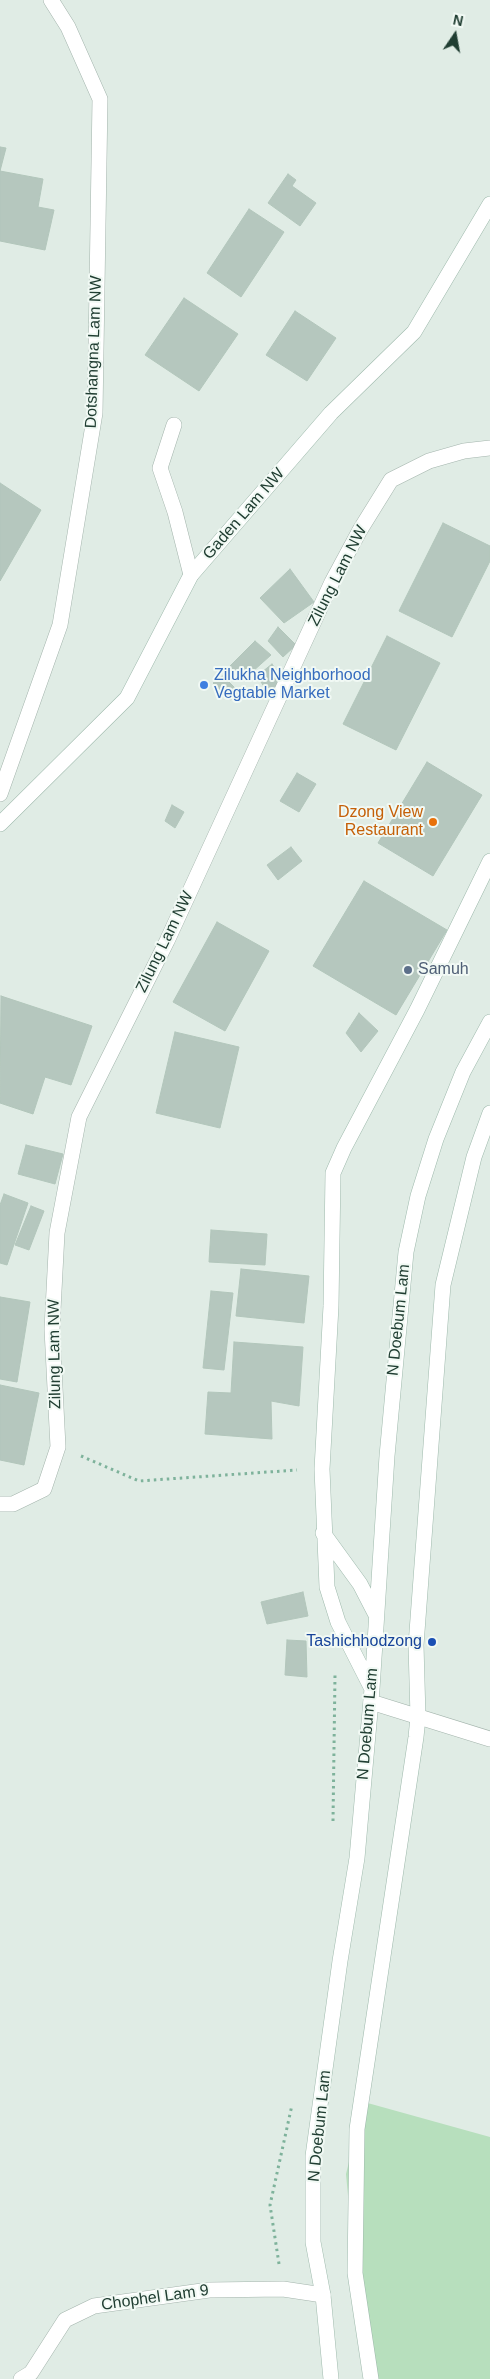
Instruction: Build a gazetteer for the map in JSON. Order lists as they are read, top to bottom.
{
  "streets": {
    "main road": [
      "Dotshangna Lam NW",
      "Gaden Lam NW",
      "Zilung Lam NW",
      "N Doebum Lam",
      "Chophel Lam 9"
    ]
  },
  "crossings": [
    ["N Doebum Lam", "Chophel Lam 9"]
  ],
  "places": [
    "Zilukha Neighborhood Vegtable Market",
    "Dzong View Restaurant",
    "Samuh",
    "Tashichhodzong"
  ],
  "north": "top"
}
